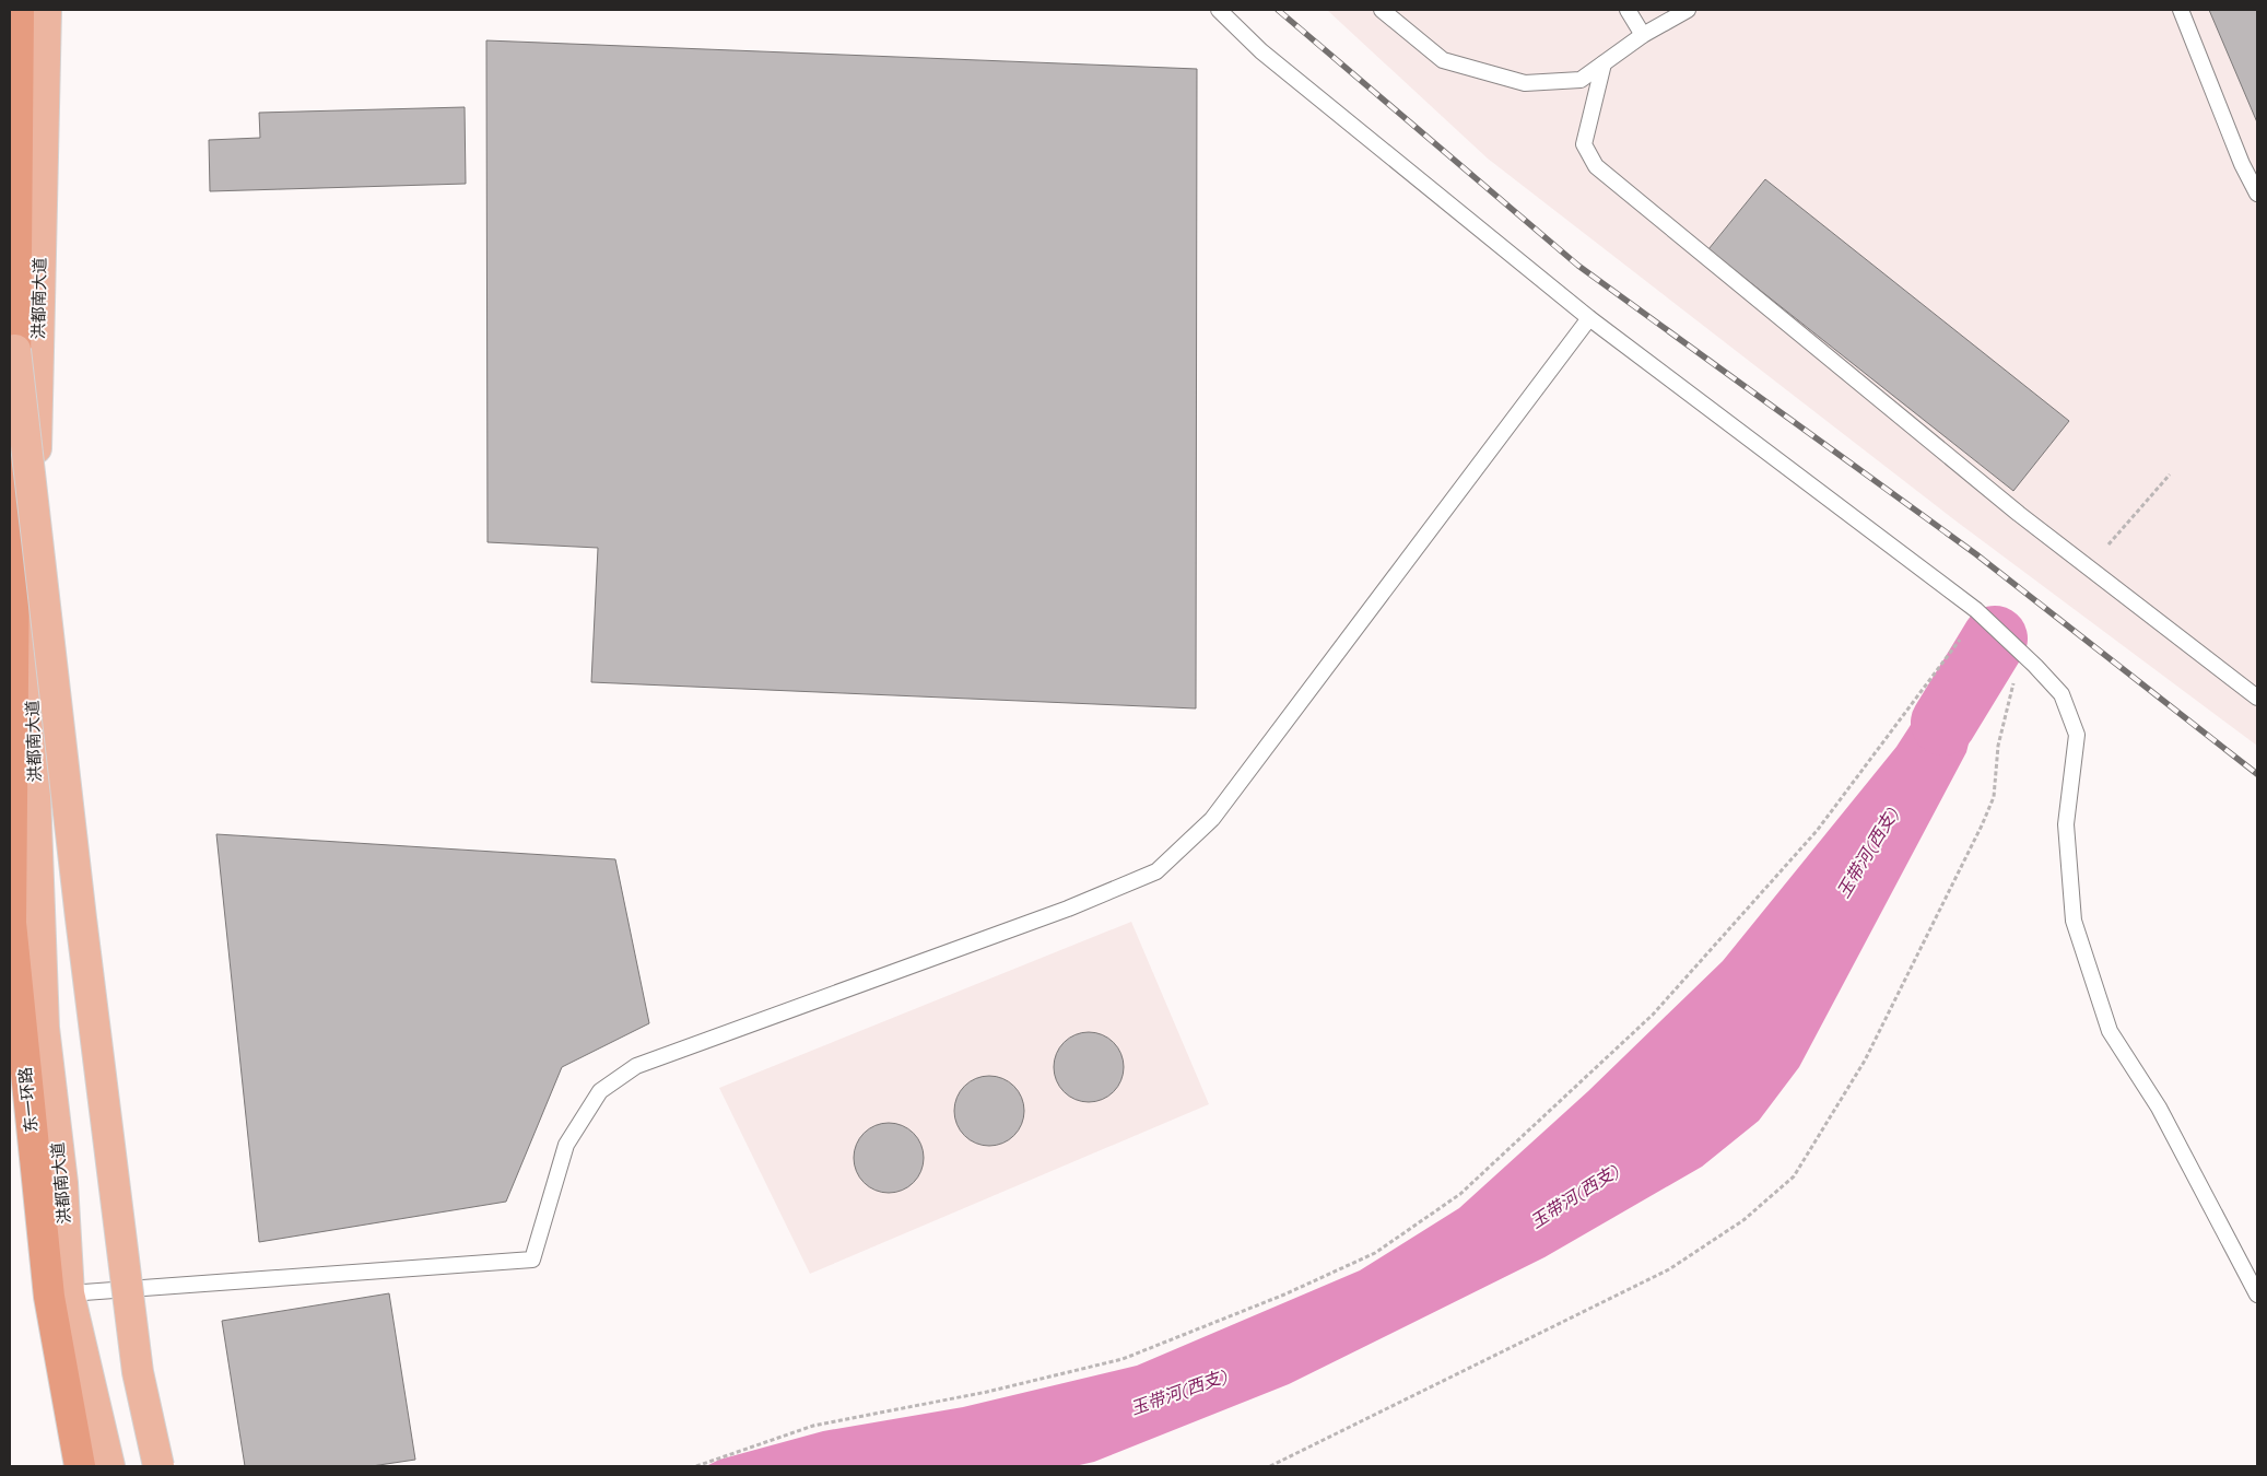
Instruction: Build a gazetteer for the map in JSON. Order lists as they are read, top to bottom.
{
  "streets": {
    "highway": ["东一环路"],
    "main road": ["洪都南大道"]
  },
  "water": ["玉带河(西支)"]
}
